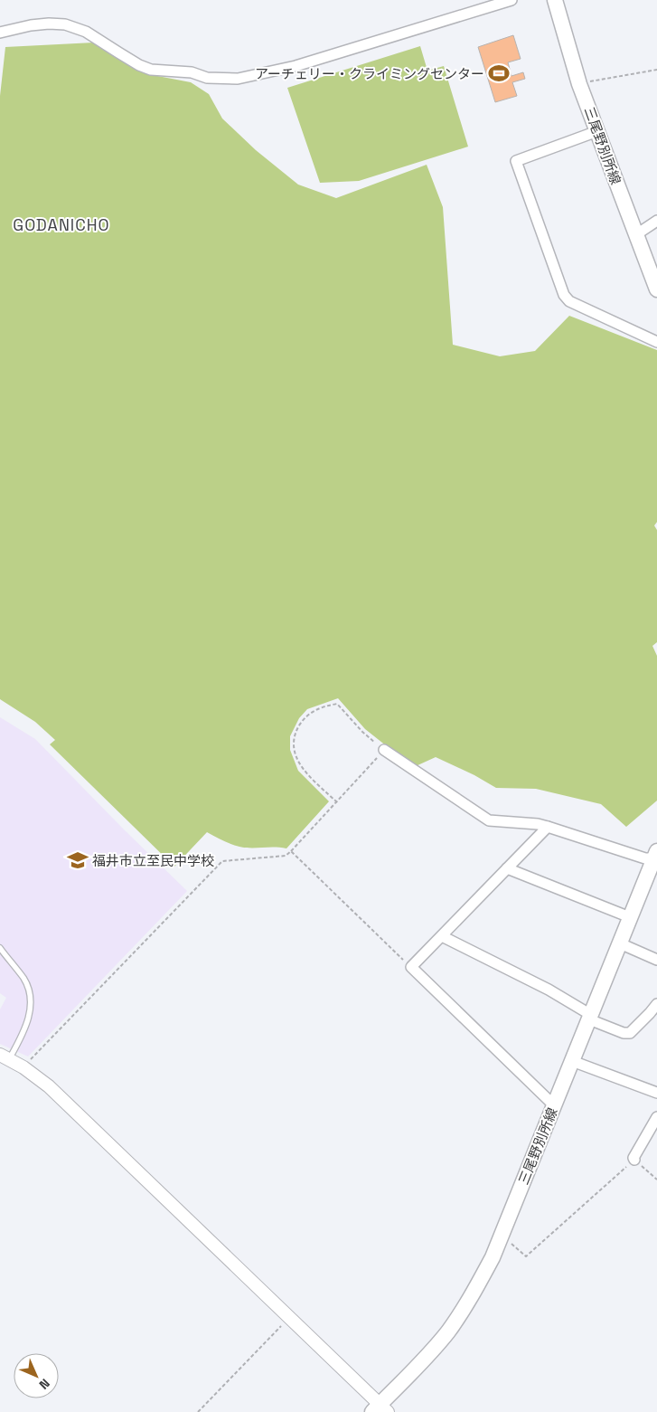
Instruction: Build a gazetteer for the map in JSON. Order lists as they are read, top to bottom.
{
  "streets": {
    "main road": ["三尾野別所線"]
  },
  "districts": ["GODANICHO"],
  "places": {
    "sports": ["アーチェリー・クライミングセンター"],
    "school or university": ["福井市立至民中学校"]
  },
  "north": "bottom right"
}
